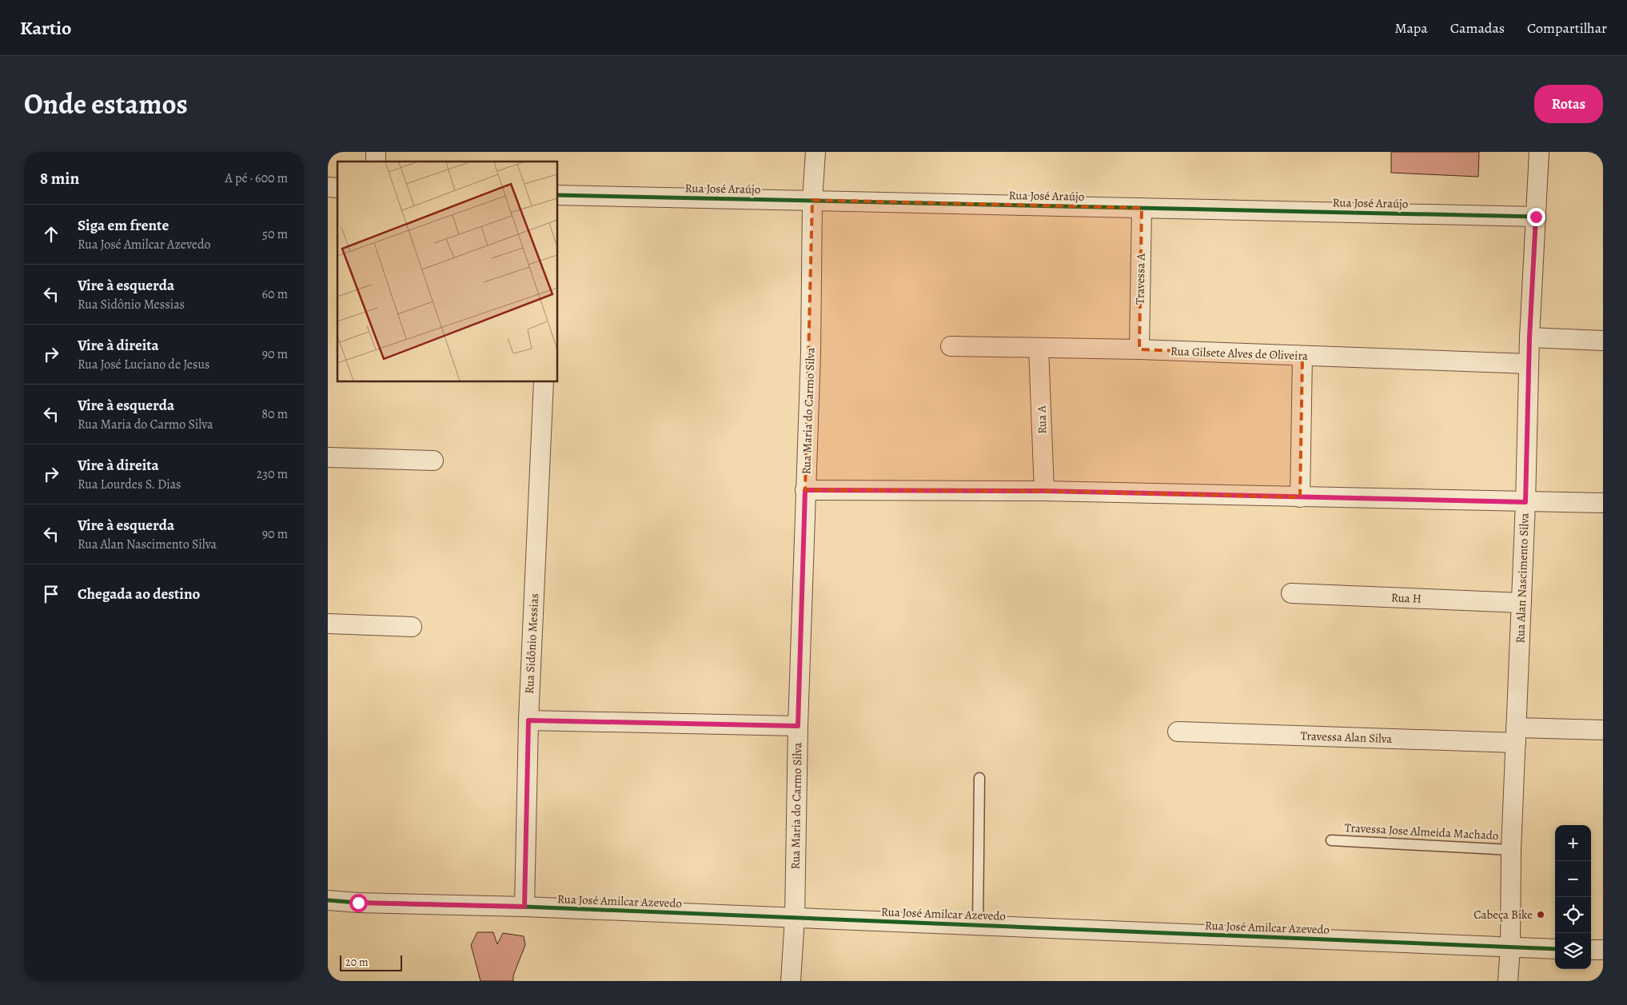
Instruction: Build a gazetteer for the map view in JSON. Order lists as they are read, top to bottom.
{
  "streets": {
    "street": [
      "Rua José Araújo",
      "Travessa A",
      "Rua Gilsete Alves de Oliveira",
      "Rua Maria do Carmo Silva",
      "Rua A",
      "Rua Alan Nascimento Silva",
      "Rua H",
      "Rua Sidônio Messias",
      "Travessa Alan Silva",
      "Rua José Amilcar Azevedo"
    ],
    "lane": ["Travessa Jose Almeida Machado"]
  },
  "crossings": [
    ["Rua José Araújo", "Travessa A"],
    ["Rua José Araújo", "Rua Maria do Carmo Silva"],
    ["Rua José Araújo", "Rua Alan Nascimento Silva"],
    ["Travessa A", "Rua Gilsete Alves de Oliveira"],
    ["Rua Gilsete Alves de Oliveira", "Rua A"],
    ["Rua Gilsete Alves de Oliveira", "Rua Alan Nascimento Silva"],
    ["Rua Maria do Carmo Silva", "Rua José Amilcar Azevedo"],
    ["Rua Alan Nascimento Silva", "Rua H"],
    ["Rua Alan Nascimento Silva", "Travessa Alan Silva"],
    ["Rua Alan Nascimento Silva", "Travessa Jose Almeida Machado"],
    ["Rua Alan Nascimento Silva", "Rua José Amilcar Azevedo"],
    ["Rua Sidônio Messias", "Rua José Amilcar Azevedo"]
  ],
  "places": ["Cabeça Bike"],
  "scale_bar": "20 m",
  "page": {
    "header": "Kartio",
    "nav": ["Mapa", "Camadas", "Compartilhar"],
    "title": "Onde estamos",
    "buttons": "Rotas",
    "heading": ["8 min", "A pé · 600 m"],
    "list": [
      ["Siga em frente", "Rua José Amilcar Azevedo", "50 m"],
      ["Vire à esquerda", "Rua Sidônio Messias", "60 m"],
      ["Vire à direita", "Rua José Luciano de Jesus", "90 m"],
      ["Vire à esquerda", "Rua Maria do Carmo Silva", "80 m"],
      ["Vire à direita", "Rua Lourdes S. Dias", "230 m"],
      ["Vire à esquerda", "Rua Alan Nascimento Silva", "90 m"],
      "Chegada ao destino"
    ],
    "map_buttons": ["+", "−"],
    "scale": "20 m"
  }
}
